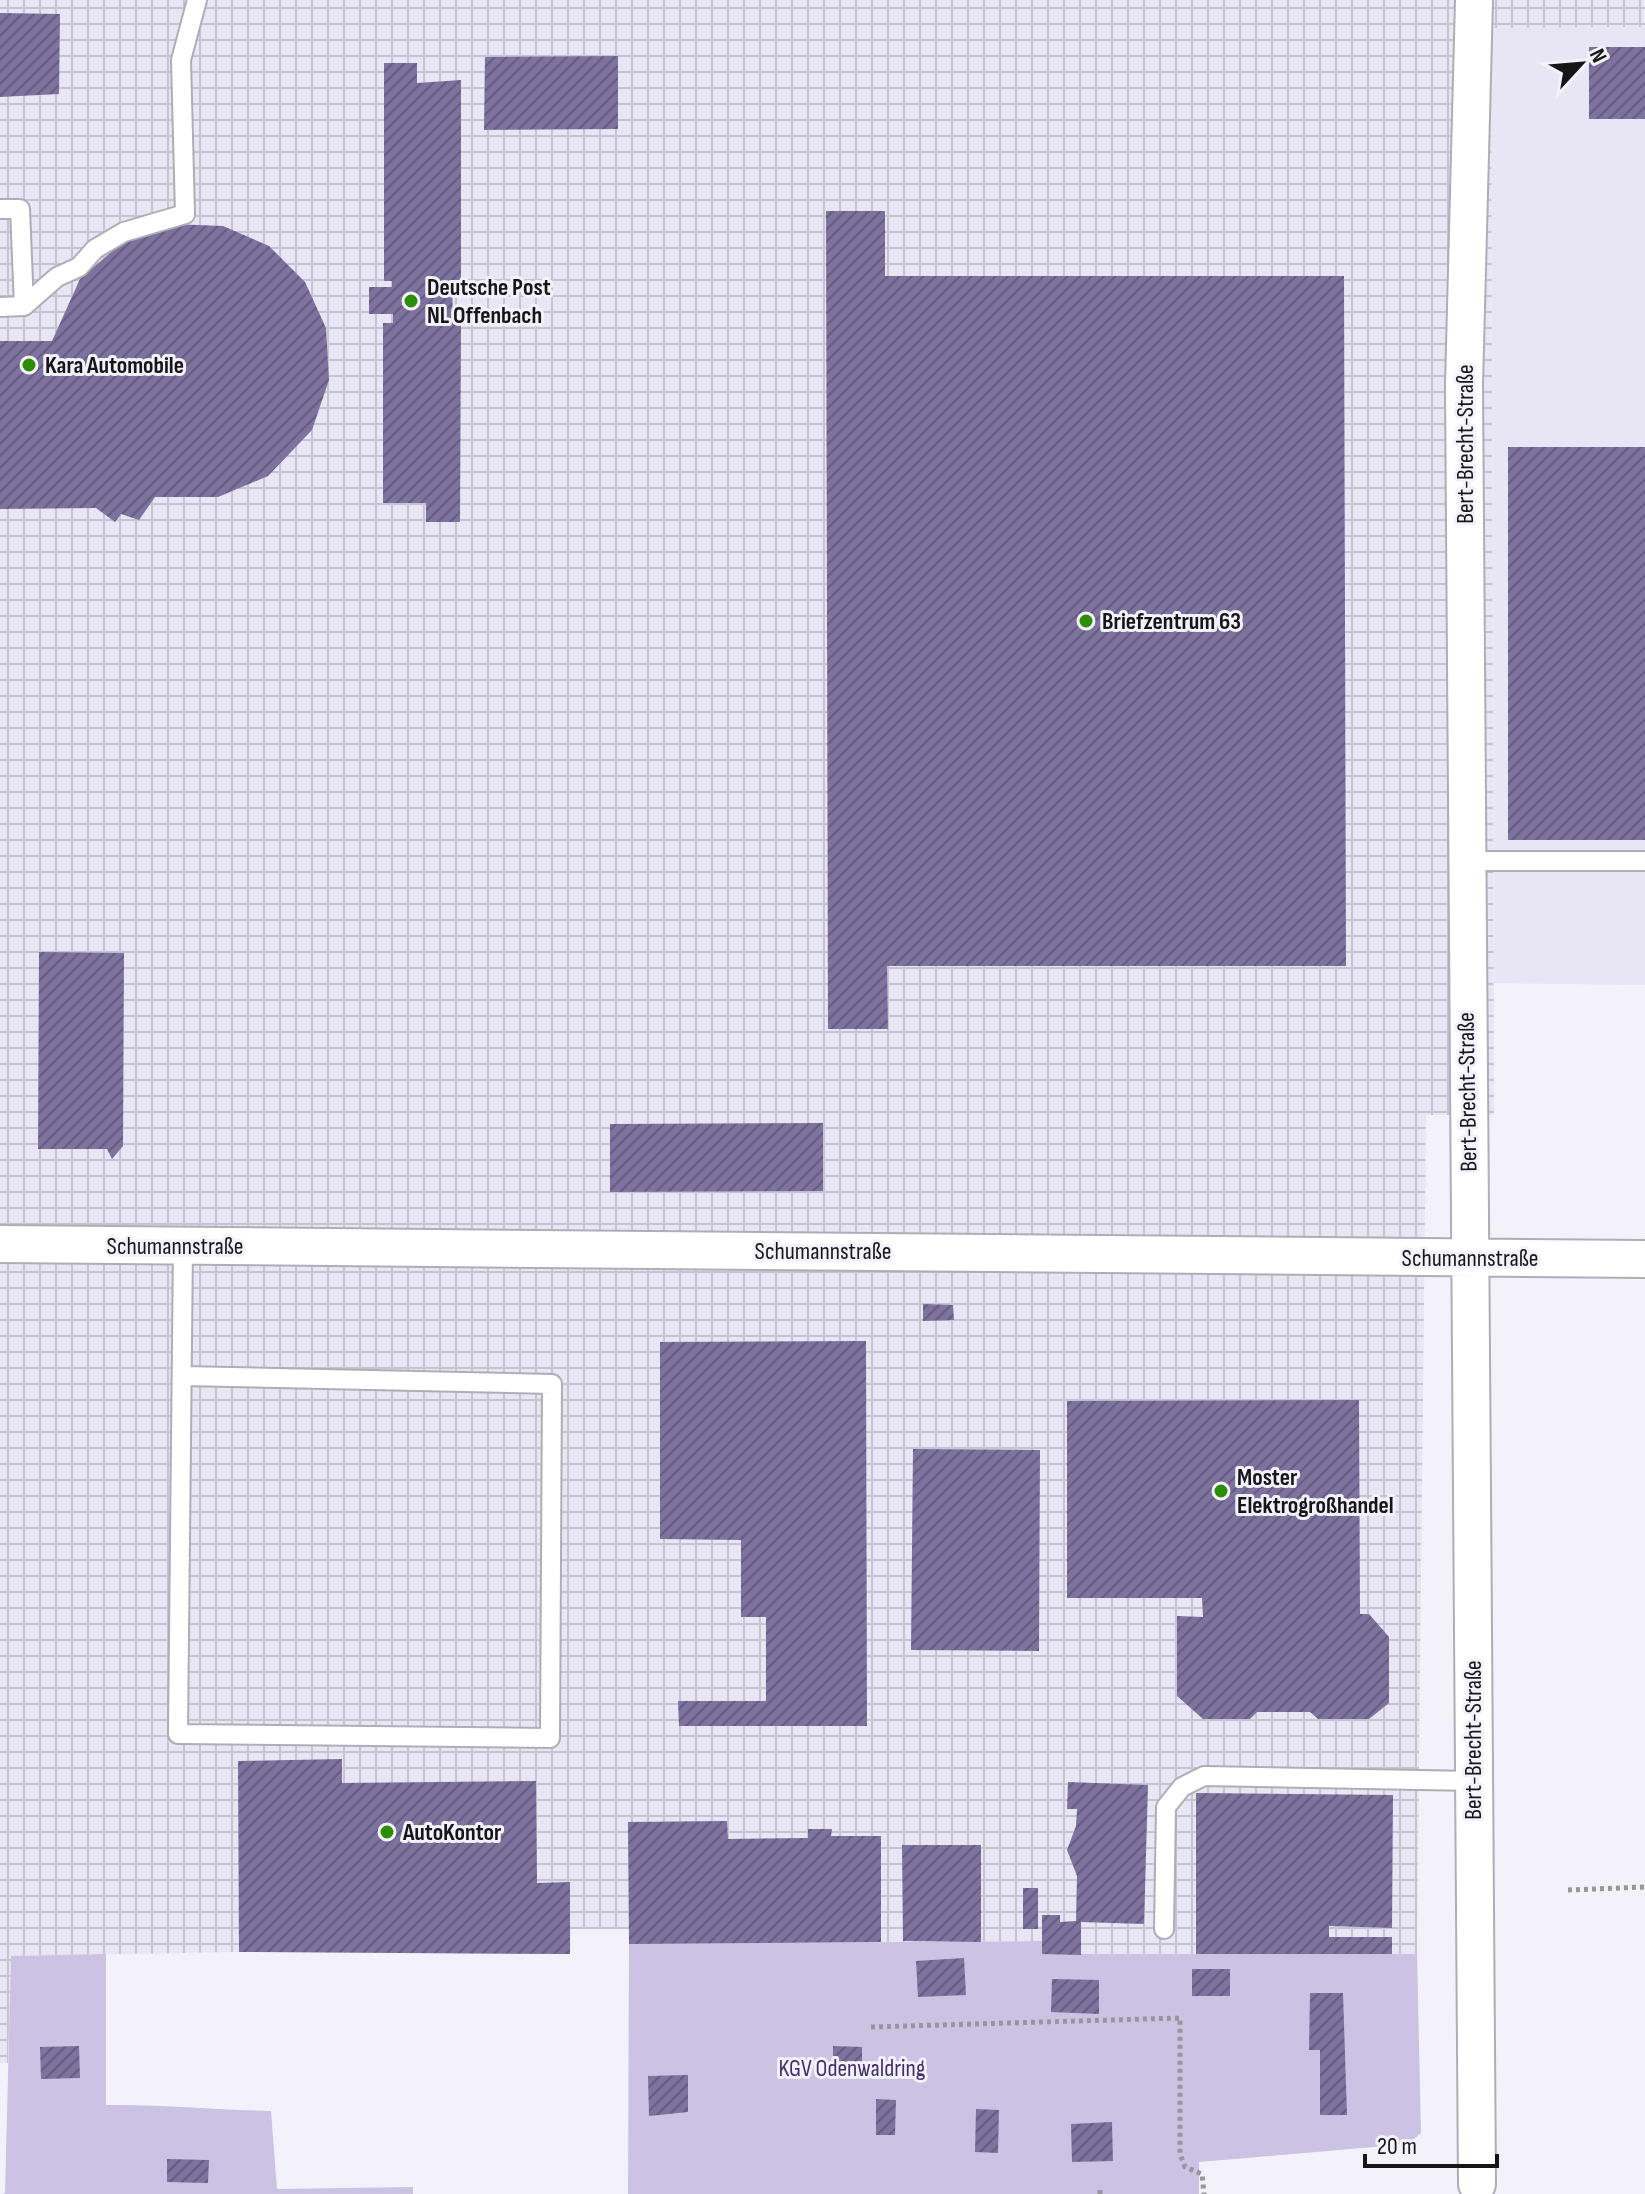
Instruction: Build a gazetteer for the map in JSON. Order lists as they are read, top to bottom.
{
  "streets": {
    "street": ["Bert-Brecht-Straße", "Schumannstraße"]
  },
  "crossings": [
    ["Bert-Brecht-Straße", "Schumannstraße"]
  ],
  "parks": ["KGV Odenwaldring"],
  "places": [
    "Deutsche Post NL Offenbach",
    "Kara Automobile",
    "Briefzentrum 63",
    "Moster Elektrogroßhandel",
    "AutoKontor"
  ],
  "scale_bar": "20 m",
  "north": "top right"
}
